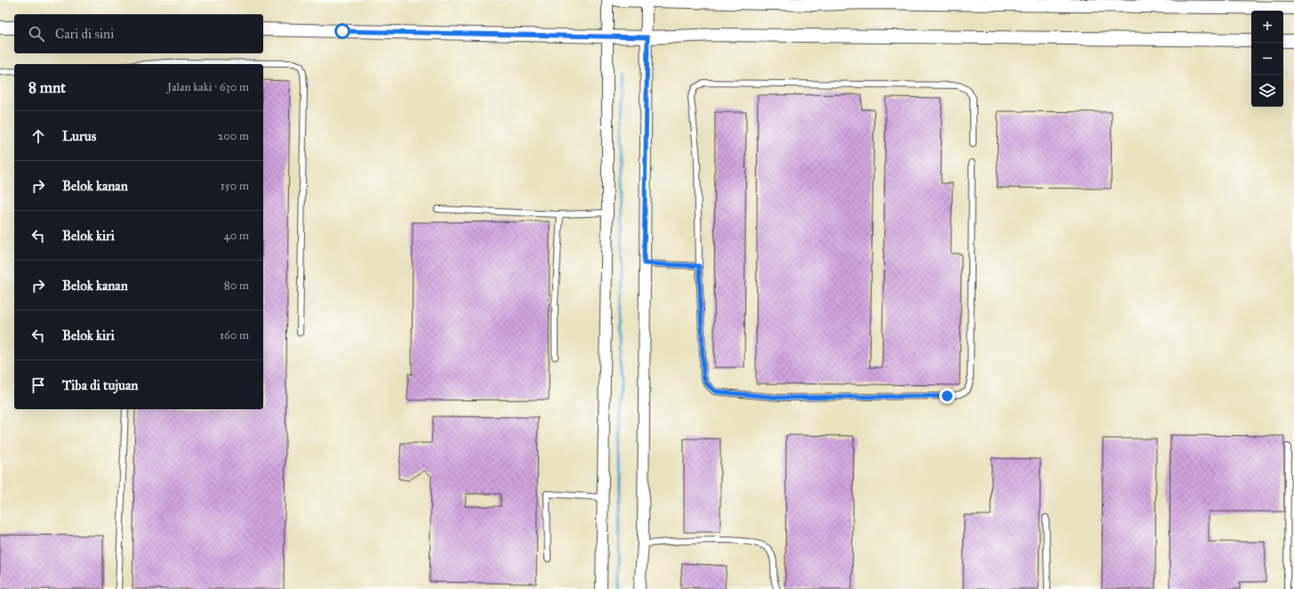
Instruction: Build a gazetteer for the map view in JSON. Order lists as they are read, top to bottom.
{
  "page": {
    "map_buttons": ["+", "−"],
    "search": "Cari di sini",
    "heading": ["8 mnt", "Jalan kaki · 630 m"],
    "list": [
      ["Lurus", "200 m"],
      ["Belok kanan", "150 m"],
      ["Belok kiri", "40 m"],
      ["Belok kanan", "80 m"],
      ["Belok kiri", "160 m"],
      "Tiba di tujuan"
    ]
  }
}
